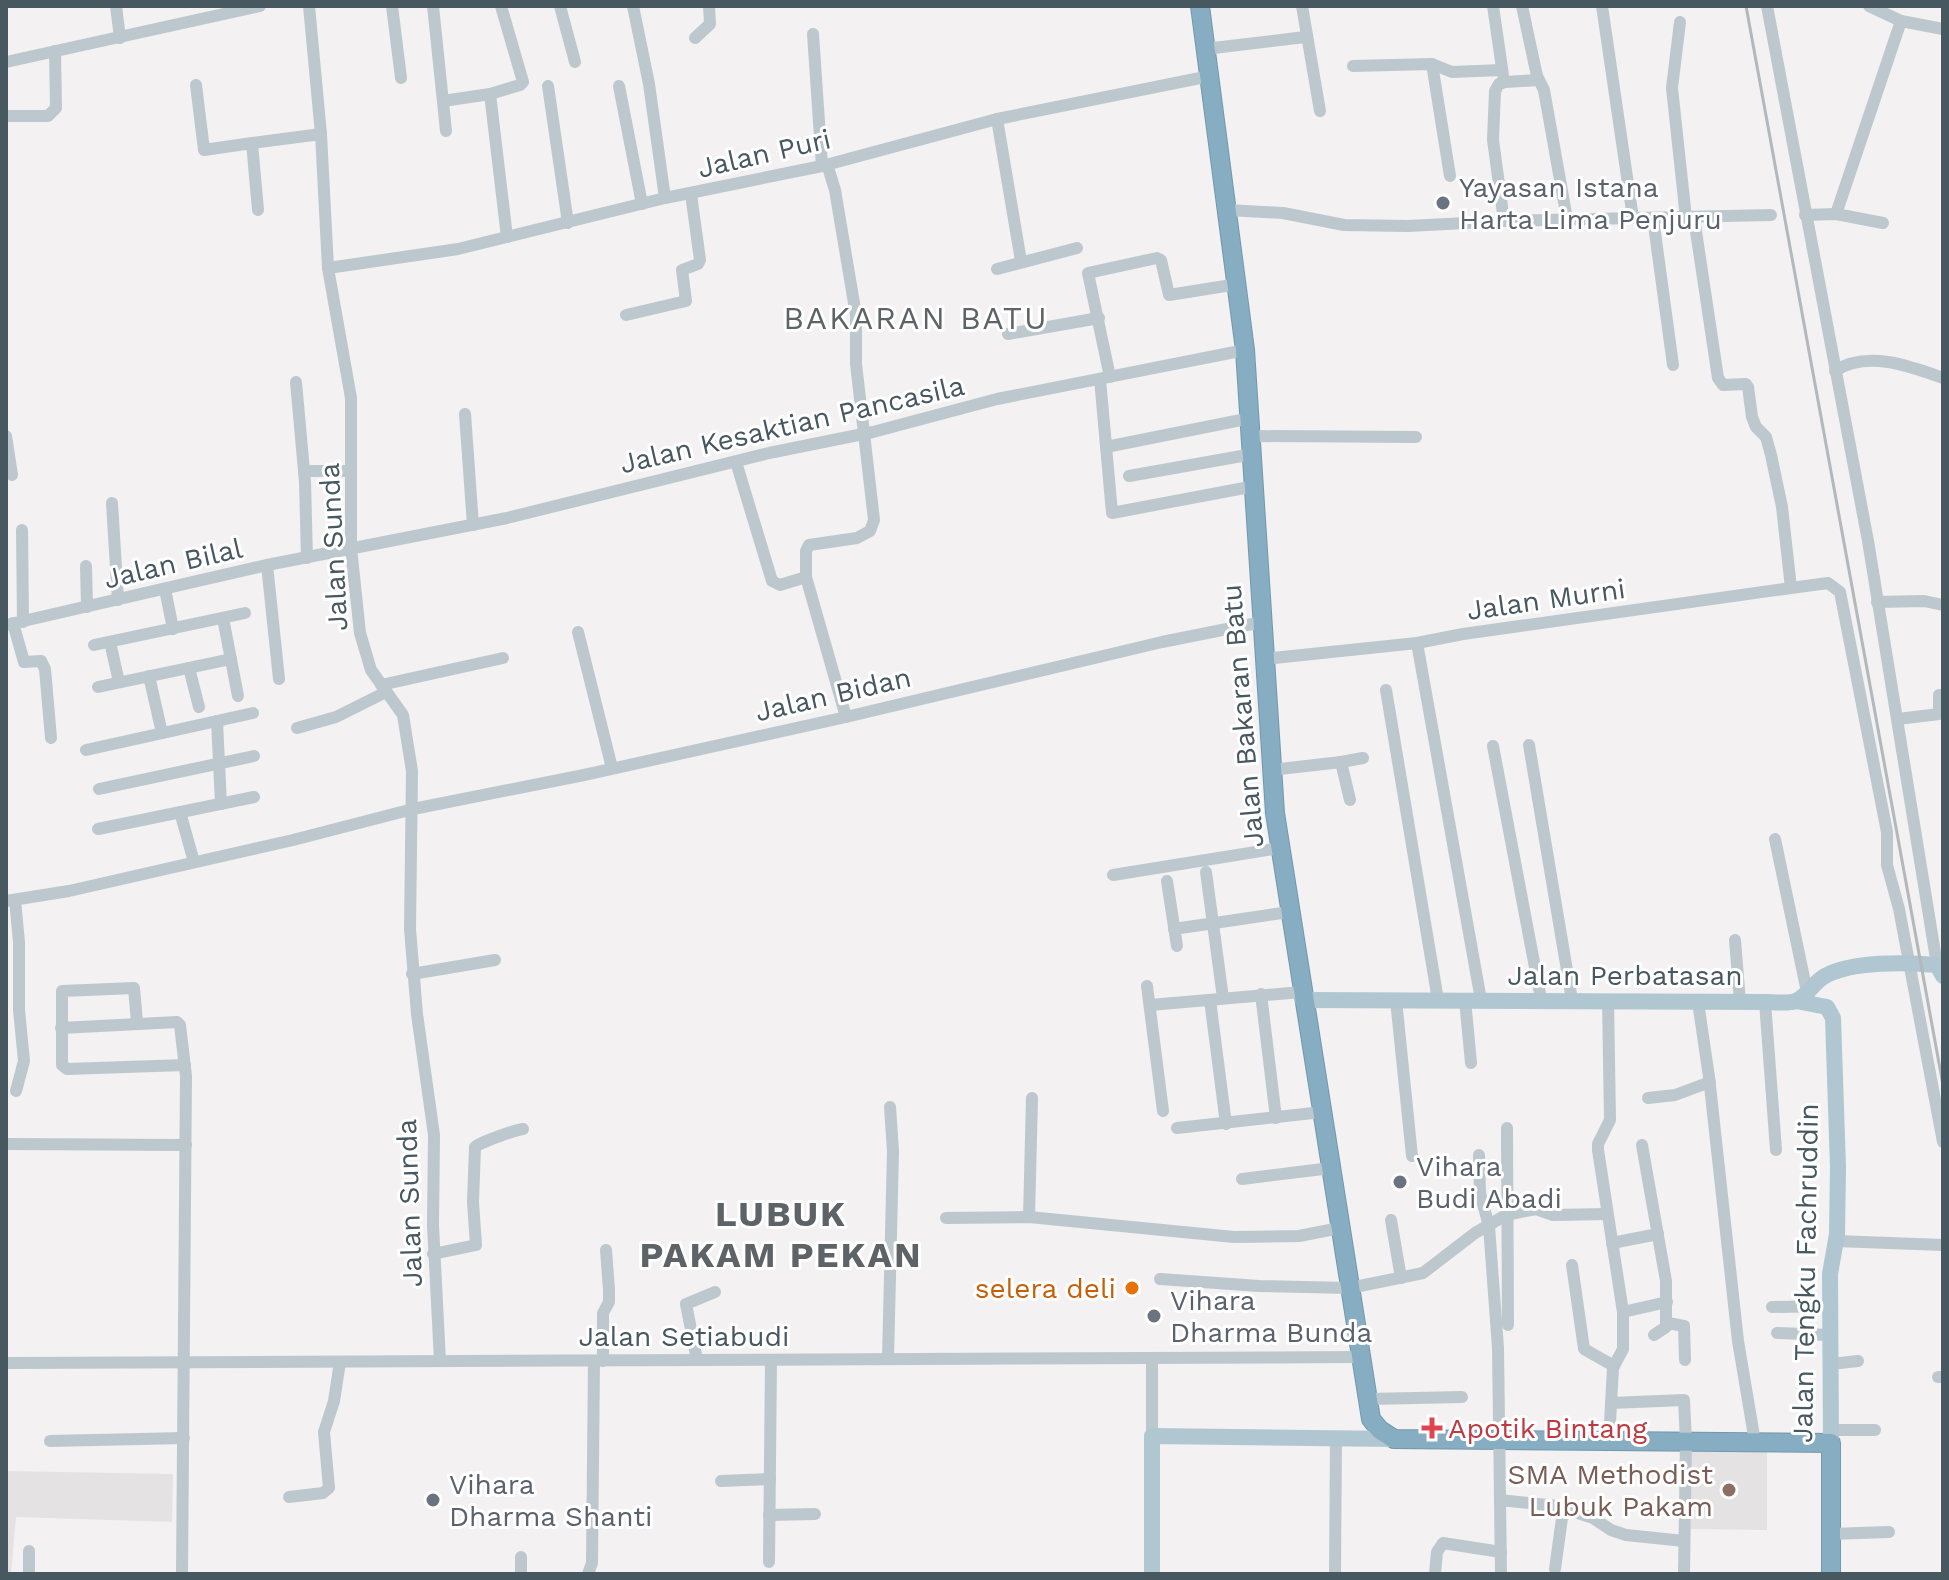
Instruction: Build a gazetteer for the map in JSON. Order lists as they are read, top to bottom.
{
  "streets": {
    "highway": ["Jalan Bakaran Batu", "Jalan Tengku Fachruddin"],
    "main road": ["Jalan Perbatasan"],
    "street": [
      "Jalan Puri",
      "Jalan Kesaktian Pancasila",
      "Jalan Sunda",
      "Jalan Bilal",
      "Jalan Murni",
      "Jalan Bidan",
      "Jalan Setiabudi"
    ]
  },
  "crossings": [
    ["Jalan Puri", "Jalan Sunda"],
    ["Jalan Puri", "Jalan Bakaran Batu"],
    ["Jalan Kesaktian Pancasila", "Jalan Sunda"],
    ["Jalan Kesaktian Pancasila", "Jalan Bilal"],
    ["Jalan Kesaktian Pancasila", "Jalan Bakaran Batu"],
    ["Jalan Sunda", "Jalan Bilal"],
    ["Jalan Sunda", "Jalan Bidan"],
    ["Jalan Sunda", "Jalan Setiabudi"],
    ["Jalan Murni", "Jalan Bakaran Batu"],
    ["Jalan Murni", "Jalan Perbatasan"],
    ["Jalan Bidan", "Jalan Bakaran Batu"],
    ["Jalan Bakaran Batu", "Jalan Perbatasan"],
    ["Jalan Bakaran Batu", "Jalan Setiabudi"],
    ["Jalan Perbatasan", "Jalan Tengku Fachruddin"]
  ],
  "districts": ["BAKARAN BATU", "LUBUK PAKAM PEKAN"],
  "places": {
    "other": [
      "Yayasan Istana Harta Lima Penjuru",
      "Vihara Budi Abadi",
      "selera deli",
      "Vihara Dharma Bunda",
      "SMA Methodist Lubuk Pakam",
      "Vihara Dharma Shanti"
    ],
    "health": ["Apotik Bintang"]
  }
}
